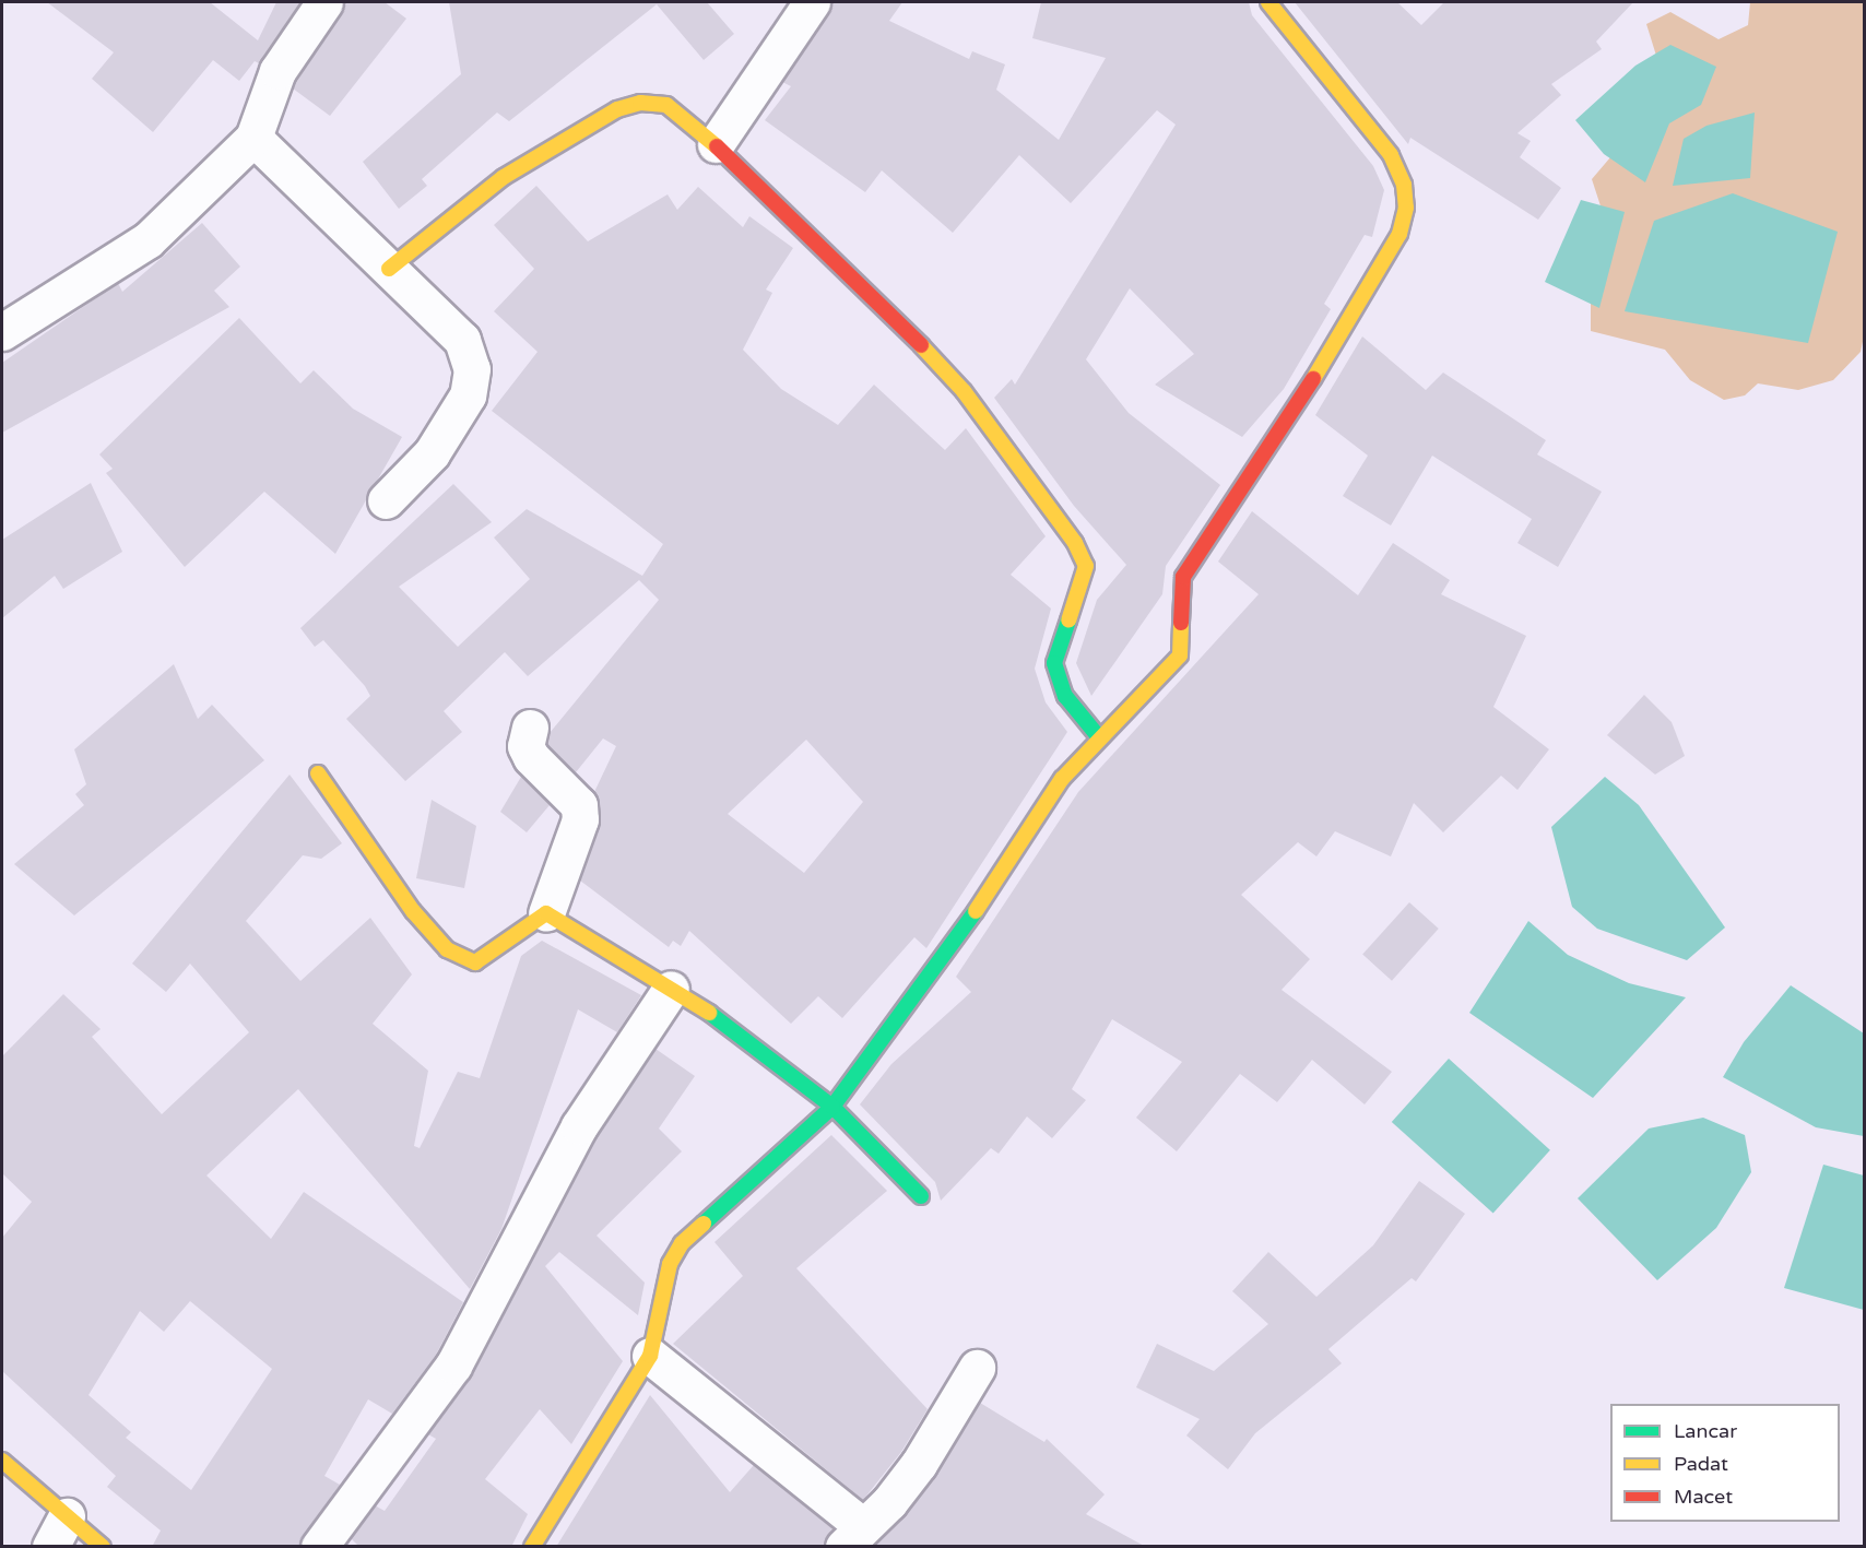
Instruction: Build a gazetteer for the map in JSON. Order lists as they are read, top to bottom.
{
  "legend": ["Lancar", "Padat", "Macet"]
}
